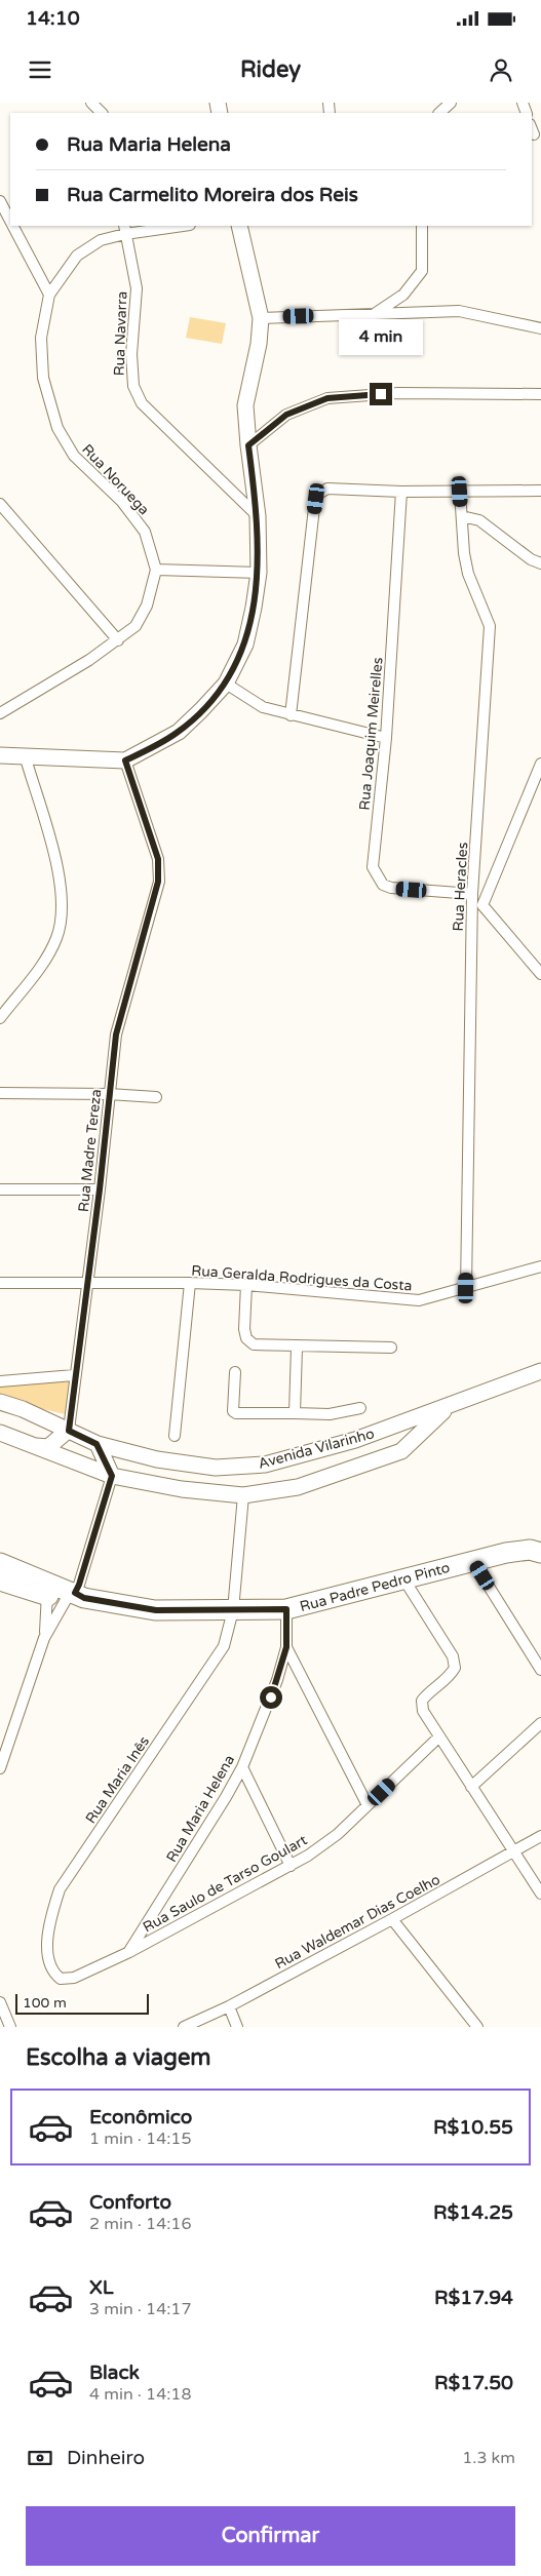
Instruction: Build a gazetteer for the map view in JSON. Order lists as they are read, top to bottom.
{
  "streets": {
    "highway": ["Rua Padre Pedro Pinto"],
    "main road": ["Avenida Vilarinho"],
    "street": [
      "Rua Navarra",
      "Rua Noruega",
      "Rua Joaquim Meirelles",
      "Rua Heracles",
      "Rua Madre Tereza",
      "Rua Geralda Rodrigues da Costa",
      "Rua Maria Inês",
      "Rua Maria Helena",
      "Rua Saulo de Tarso Goulart",
      "Rua Waldemar Dias Coelho"
    ]
  },
  "crossings": [
    ["Rua Navarra", "Rua Noruega"],
    ["Rua Joaquim Meirelles", "Rua Heracles"],
    ["Rua Heracles", "Rua Geralda Rodrigues da Costa"],
    ["Rua Madre Tereza", "Rua Geralda Rodrigues da Costa"],
    ["Rua Madre Tereza", "Avenida Vilarinho"],
    ["Avenida Vilarinho", "Rua Maria Inês"],
    ["Rua Padre Pedro Pinto", "Rua Maria Inês"],
    ["Rua Padre Pedro Pinto", "Rua Maria Helena"],
    ["Rua Maria Inês", "Rua Saulo de Tarso Goulart"],
    ["Rua Maria Helena", "Rua Saulo de Tarso Goulart"]
  ],
  "scale_bar": "100 m",
  "page": {
    "status": "14:10",
    "header": "Ridey",
    "banner": ["Rua Maria Helena", "Rua Carmelito Moreira dos Reis"],
    "bubble": "4 min",
    "scale": "100 m",
    "heading": "Escolha a viagem",
    "list": [
      {
        "name": "Econômico",
        "note": "1 min · 14:15",
        "value": "R$10.55"
      },
      {
        "name": "Conforto",
        "note": "2 min · 14:16",
        "value": "R$14.25"
      },
      {
        "name": "XL",
        "note": "3 min · 14:17",
        "value": "R$17.94"
      },
      {
        "name": "Black",
        "note": "4 min · 14:18",
        "value": "R$17.50"
      }
    ],
    "pay": ["Dinheiro", "1.3 km"],
    "buttons": "Confirmar"
  }
}
